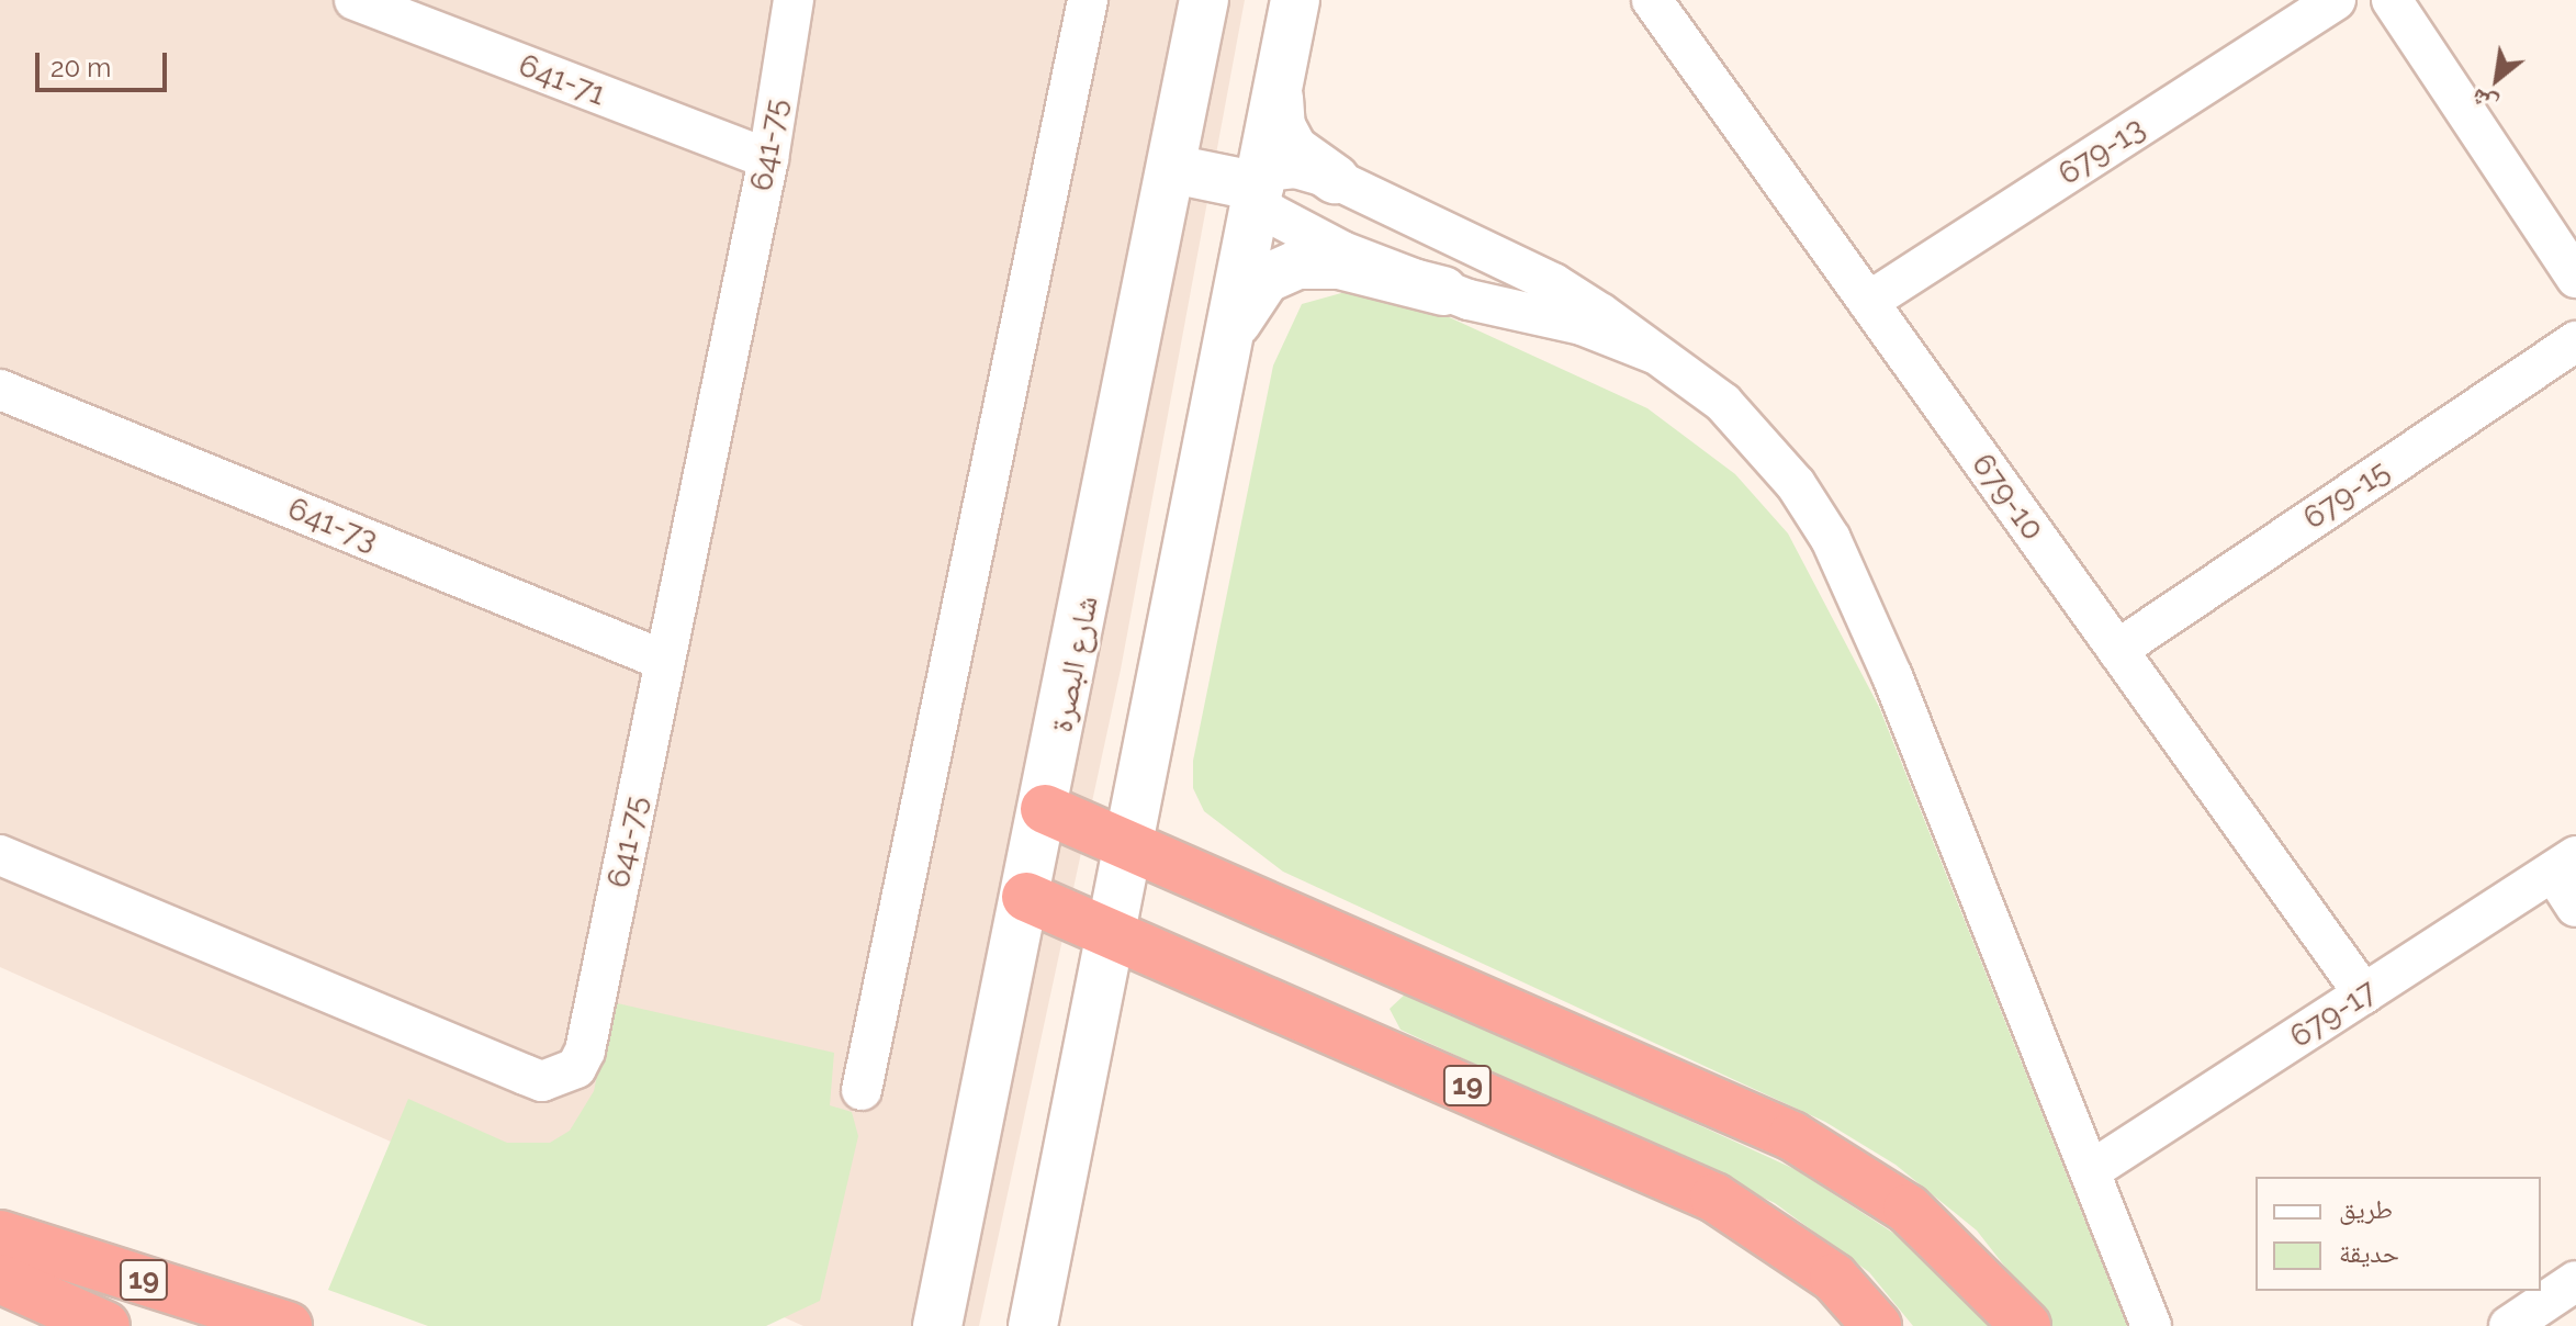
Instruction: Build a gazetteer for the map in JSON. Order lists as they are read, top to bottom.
{
  "streets": {
    "highway": ["19"],
    "main road": ["شارع البصرة"],
    "street": [
      "641-71",
      "641-75",
      "679-13",
      "679-15",
      "679-10",
      "641-73",
      "679-17"
    ]
  },
  "crossings": [
    ["641-71", "641-75"],
    ["641-75", "641-73"],
    ["679-13", "679-10"],
    ["679-15", "679-10"],
    ["679-10", "679-17"],
    ["شارع البصرة", "19"]
  ],
  "legend": ["طريق", "حديقة"],
  "scale_bar": "20 m",
  "north": "bottom left"
}
